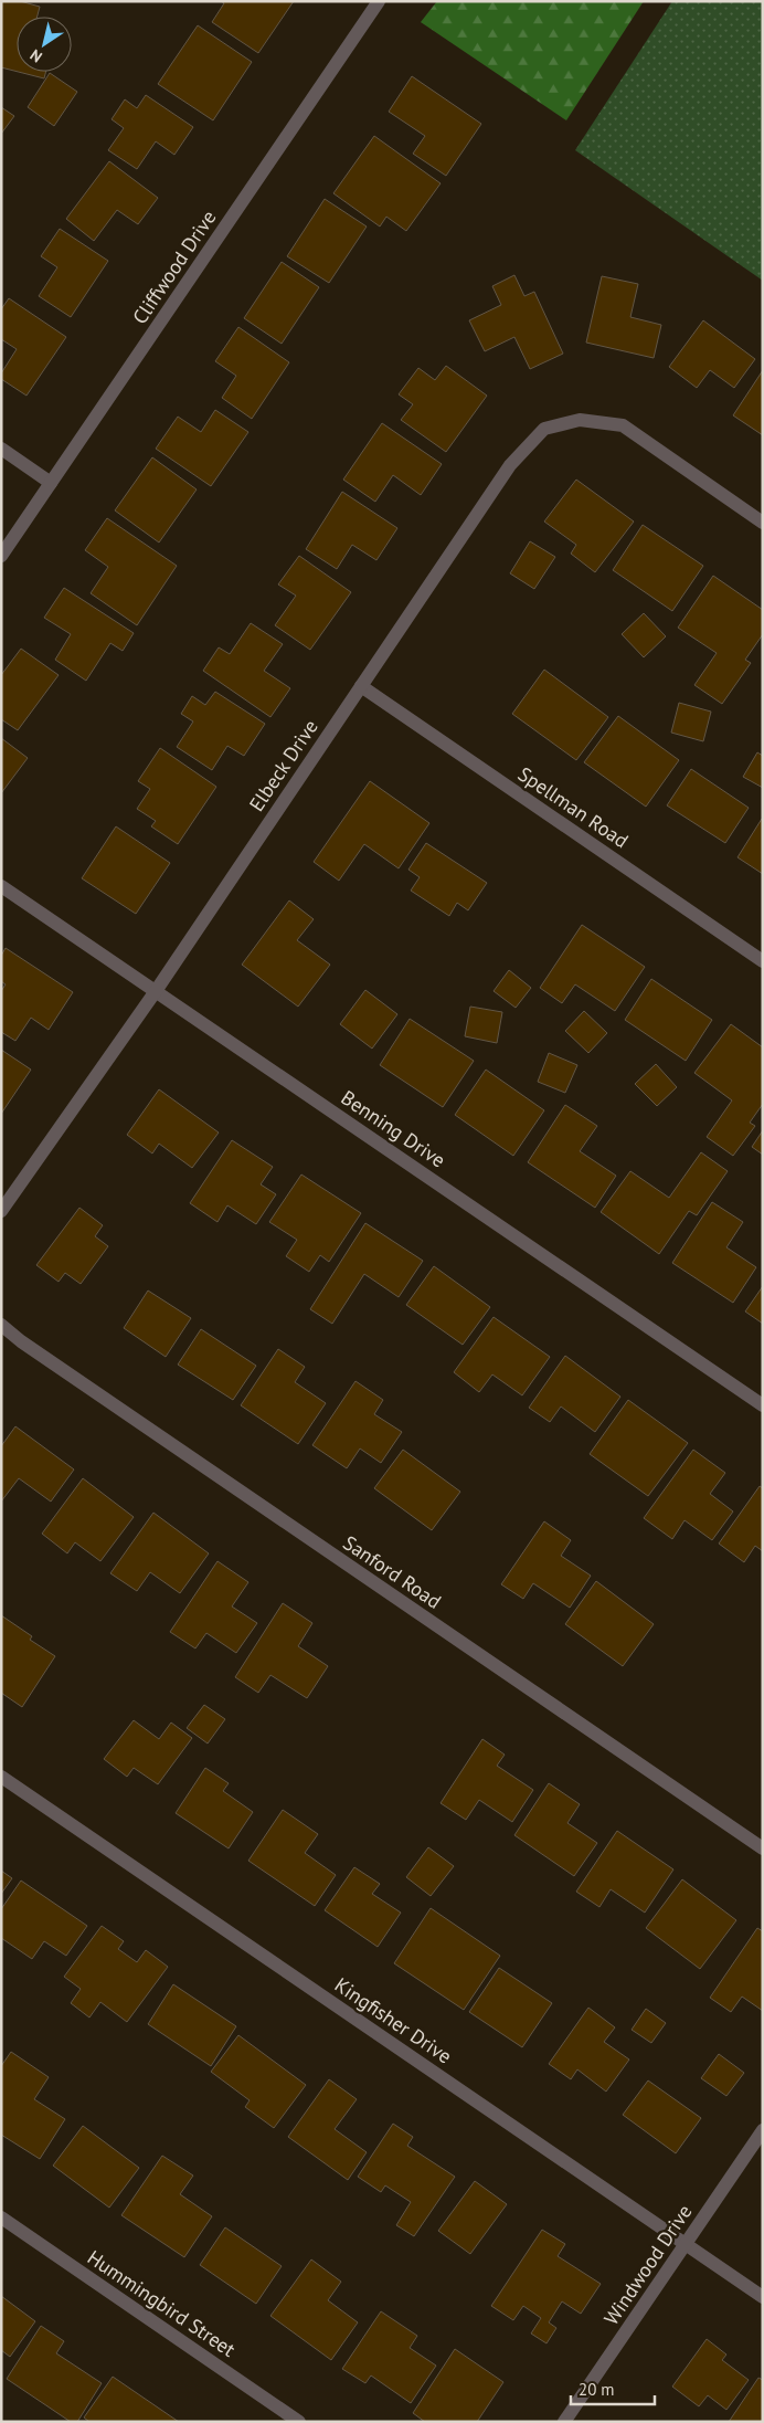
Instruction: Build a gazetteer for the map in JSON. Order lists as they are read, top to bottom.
{
  "streets": {
    "street": [
      "Cliffwood Drive",
      "Elbeck Drive",
      "Spellman Road",
      "Benning Drive",
      "Sanford Road",
      "Kingfisher Drive",
      "Windwood Drive",
      "Hummingbird Street"
    ]
  },
  "crossings": [
    ["Elbeck Drive", "Spellman Road"],
    ["Elbeck Drive", "Benning Drive"],
    ["Kingfisher Drive", "Windwood Drive"]
  ],
  "scale_bar": "20 m",
  "north": "bottom left"
}
